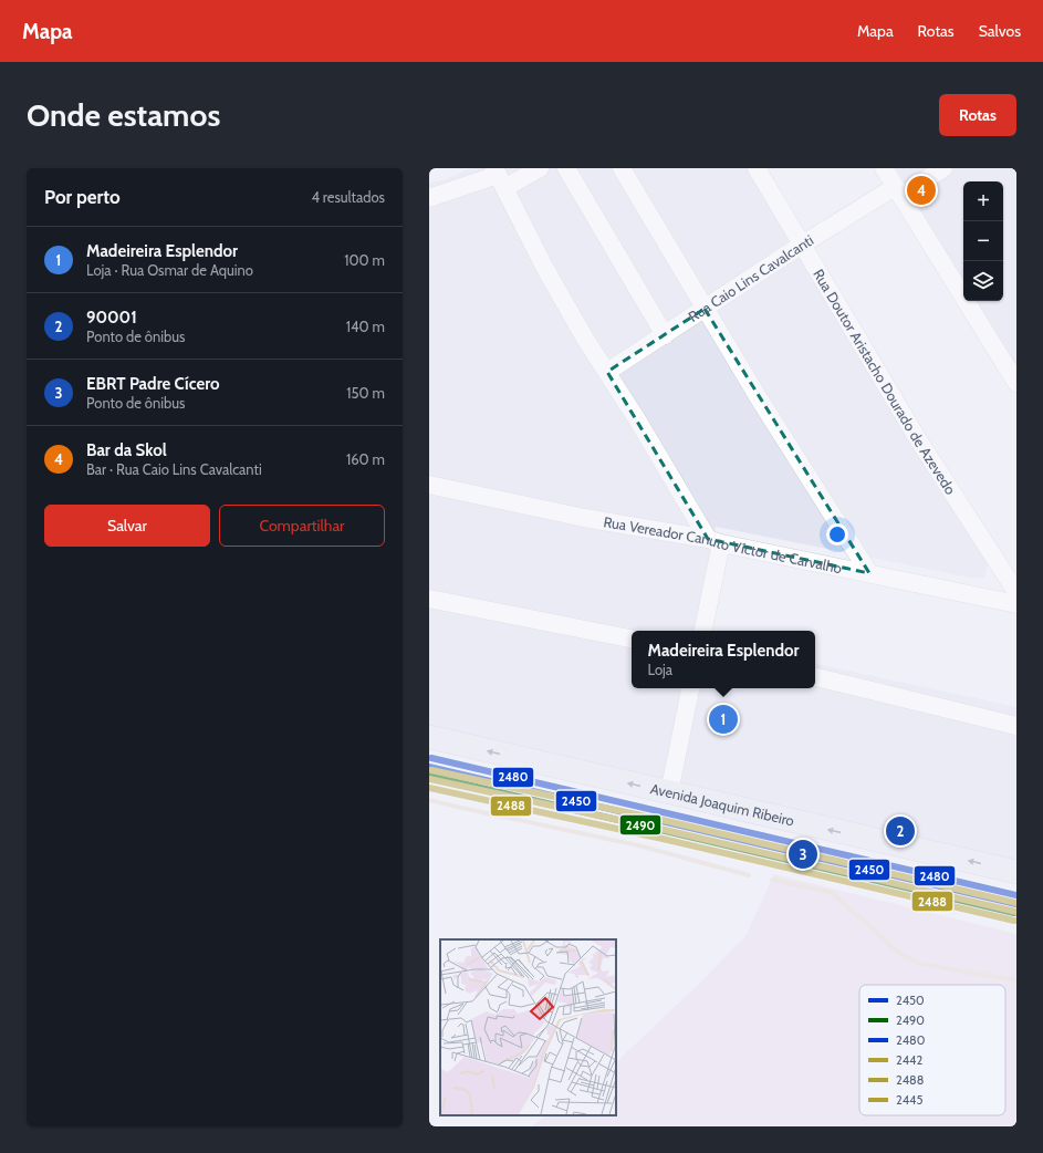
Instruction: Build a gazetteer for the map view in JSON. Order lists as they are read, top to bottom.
{
  "streets": {
    "main road": ["Avenida Joaquim Ribeiro"],
    "street": ["Rua Caio Lins Cavalcanti", "Rua Doutor Aristacho Dourado de Azevedo", "Rua Vereador Canuto Víctor de Carvalho"]
  },
  "crossings": [
    ["Rua Caio Lins Cavalcanti", "Rua Doutor Aristacho Dourado de Azevedo"]
  ],
  "lines": [
    "transit line 2480",
    "transit line 2450",
    "transit line 2445",
    "transit line 2490",
    "transit line 2442",
    "transit line 2488"
  ],
  "legend": [
    "2450",
    "2490",
    "2480",
    "2442",
    "2488",
    "2445"
  ],
  "page": {
    "header": "Mapa",
    "nav": ["Mapa", "Rotas", "Salvos"],
    "buttons": [
      "Rotas",
      ["Salvar", "Compartilhar"]
    ],
    "title": "Onde estamos",
    "heading": ["Por perto", "4 resultados"],
    "pins": [
      "4",
      "1",
      "2",
      "3"
    ],
    "map_buttons": ["+", "−"],
    "list": [
      {
        "mark": "1",
        "name": "Madeireira Esplendor",
        "note": "Loja · Rua Osmar de Aquino",
        "value": "100 m"
      },
      {
        "mark": "2",
        "name": "90001",
        "note": "Ponto de ônibus",
        "value": "140 m"
      },
      {
        "mark": "3",
        "name": "EBRT Padre Cícero",
        "note": "Ponto de ônibus",
        "value": "150 m"
      },
      {
        "mark": "4",
        "name": "Bar da Skol",
        "note": "Bar · Rua Caio Lins Cavalcanti",
        "value": "160 m"
      }
    ],
    "popup": ["Madeireira Esplendor", "Loja"]
  }
}
